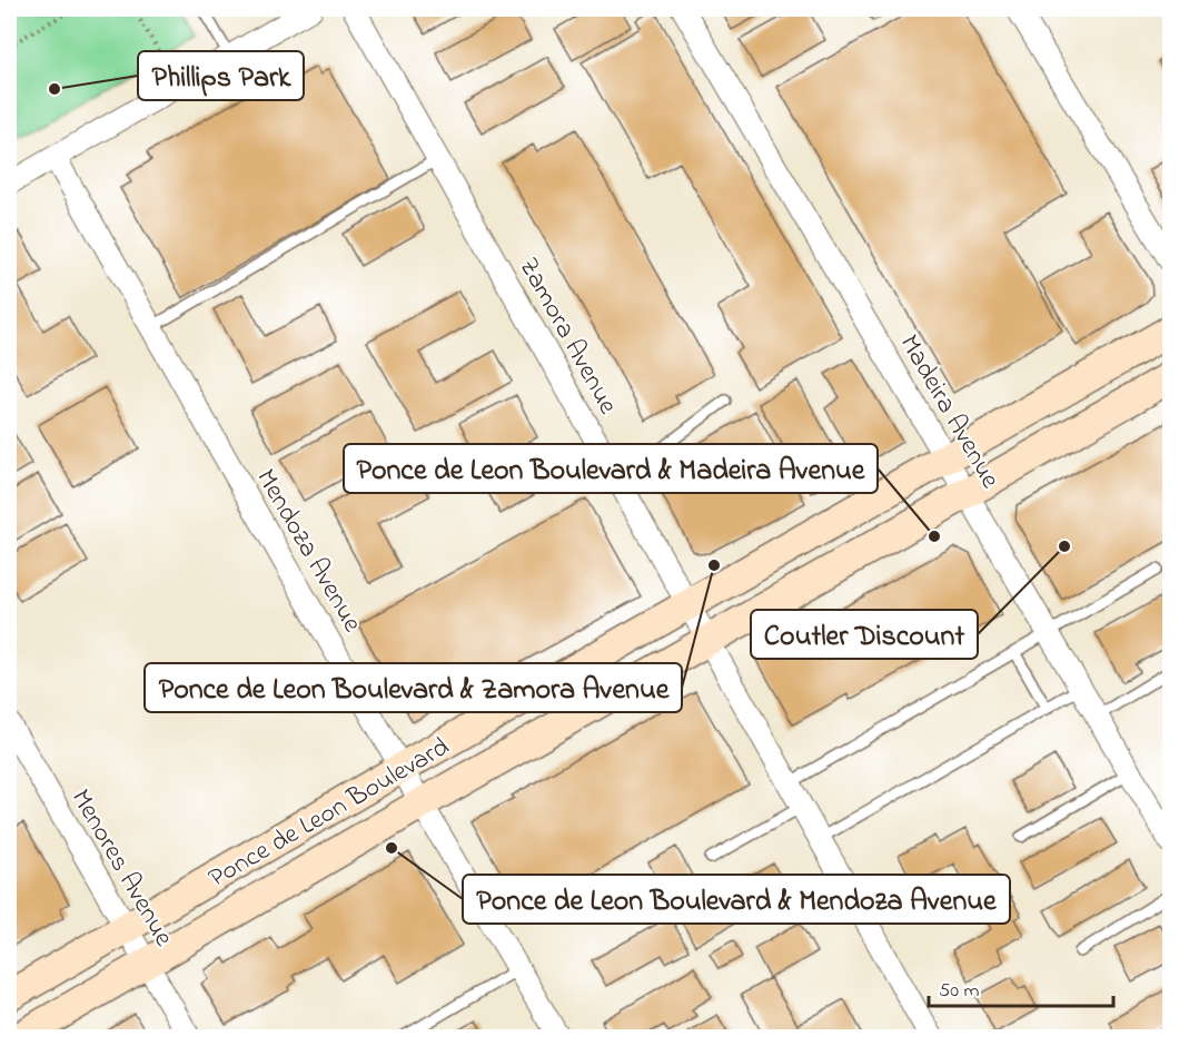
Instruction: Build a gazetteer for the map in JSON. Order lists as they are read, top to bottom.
{
  "streets": {
    "street": [
      "Zamora Avenue",
      "Madeira Avenue",
      "Mendoza Avenue",
      "Ponce de Leon Boulevard",
      "Menores Avenue"
    ]
  },
  "crossings": [
    ["Zamora Avenue", "Ponce de Leon Boulevard"],
    ["Madeira Avenue", "Ponce de Leon Boulevard"],
    ["Mendoza Avenue", "Ponce de Leon Boulevard"],
    ["Ponce de Leon Boulevard", "Menores Avenue"]
  ],
  "places": [
    "Phillips Park",
    "Ponce de Leon Boulevard & Madeira Avenue",
    "Coutler Discount",
    "Ponce de Leon Boulevard & Zamora Avenue",
    "Ponce de Leon Boulevard & Mendoza Avenue"
  ],
  "scale_bar": "50 m"
}
